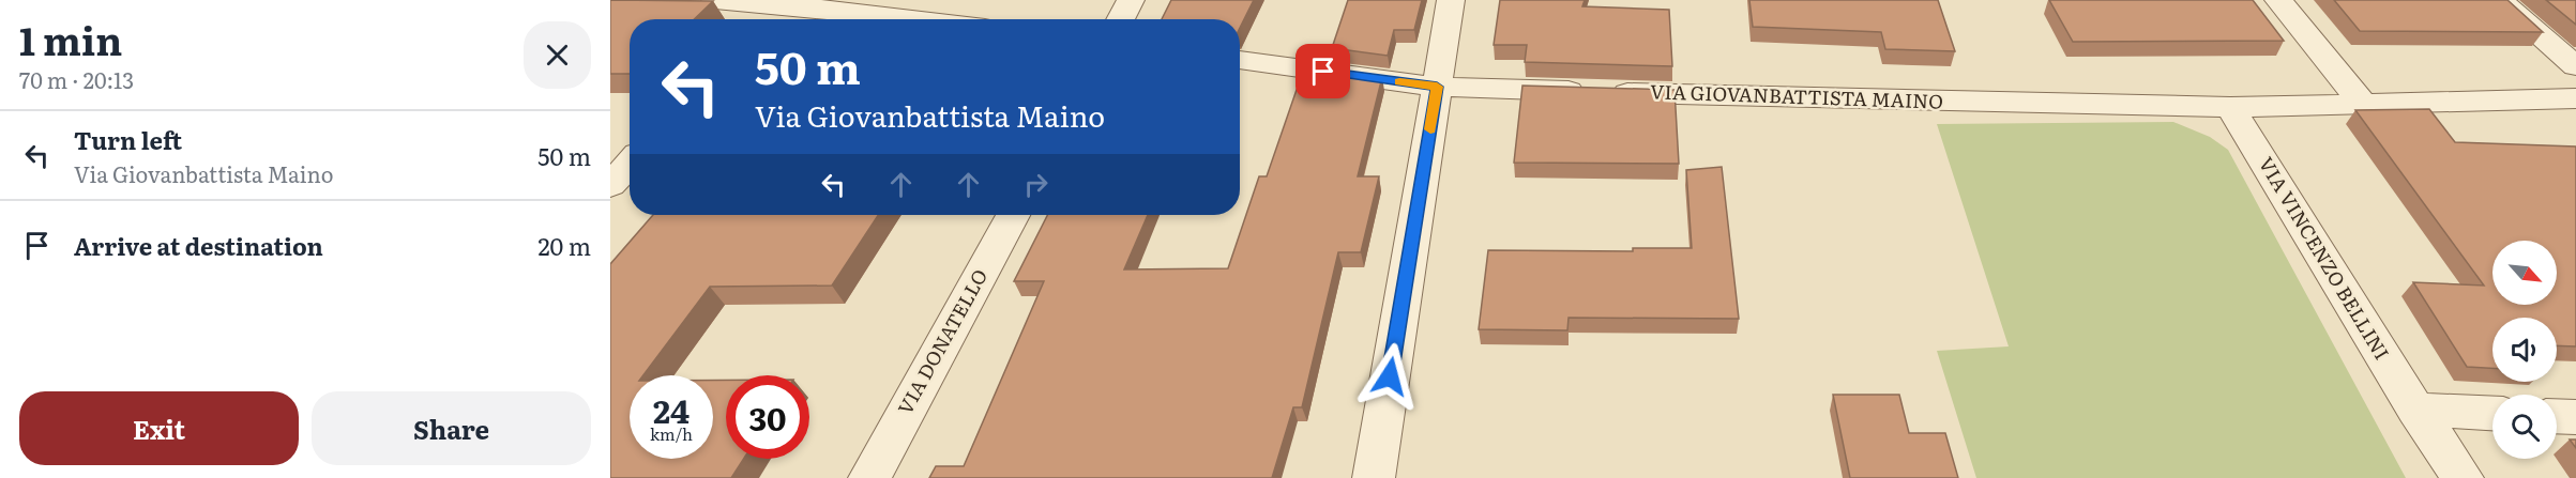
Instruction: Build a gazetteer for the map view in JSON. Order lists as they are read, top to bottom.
{
  "streets": {
    "street": ["VIA GIOVANBATTISTA MAINO", "VIA VINCENZO BELLINI", "VIA DONATELLO"]
  },
  "crossings": [
    ["VIA GIOVANBATTISTA MAINO", "VIA VINCENZO BELLINI"]
  ],
  "north": "bottom right",
  "page": {
    "heading": ["1 min", "70 m · 20:13"],
    "turn": ["50 m", "Via Giovanbattista Maino"],
    "list": [
      {
        "name": "Turn left",
        "note": "Via Giovanbattista Maino",
        "value": "50 m"
      },
      {
        "name": "Arrive at destination",
        "value": "20 m"
      }
    ],
    "speed": "24 km/h",
    "limit": "30",
    "buttons": ["Exit", "Share"]
  }
}
